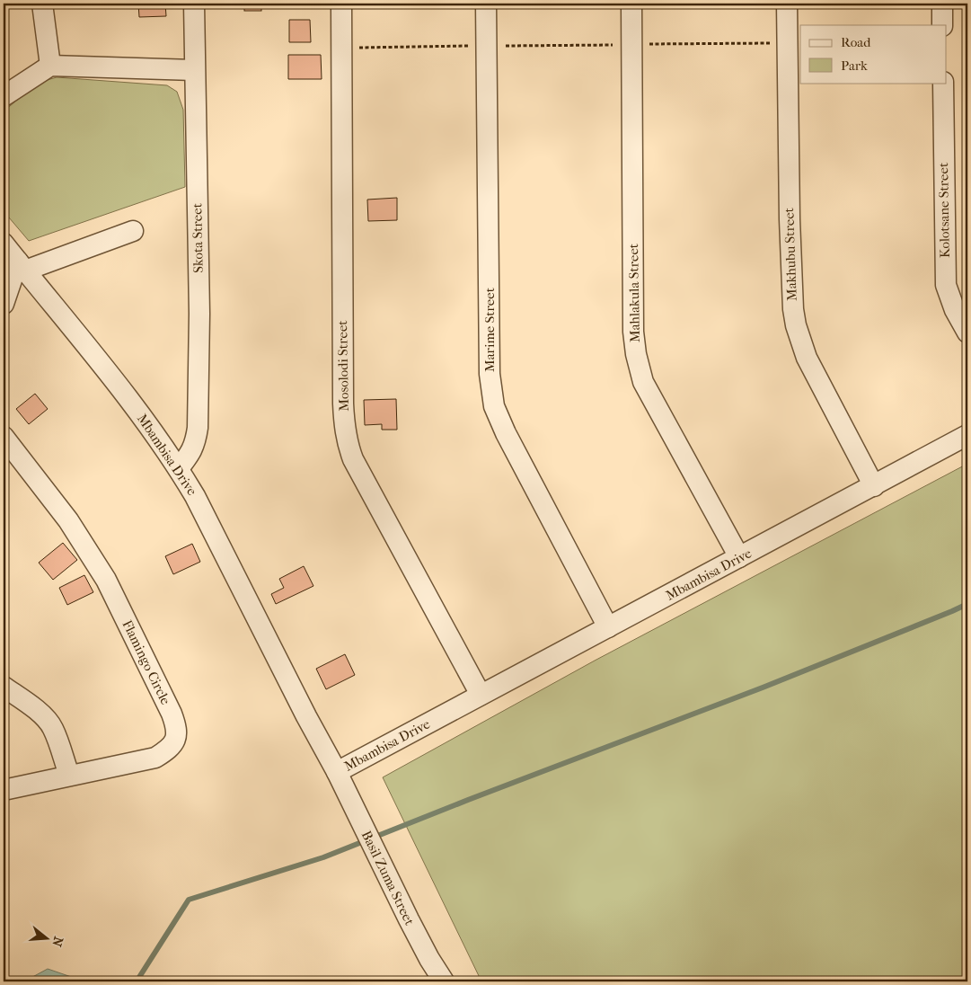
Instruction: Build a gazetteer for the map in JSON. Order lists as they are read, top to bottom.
{
  "streets": {
    "street": [
      "Kolotsane Street",
      "Skota Street",
      "Makhubu Street",
      "Mahlakula Street",
      "Marime Street",
      "Mosolodi Street",
      "Mbambisa Drive",
      "Flamingo Circle",
      "Basil Zuma Street"
    ]
  },
  "crossings": [
    ["Skota Street", "Mbambisa Drive"],
    ["Makhubu Street", "Mbambisa Drive"],
    ["Mahlakula Street", "Mbambisa Drive"],
    ["Marime Street", "Mbambisa Drive"],
    ["Mosolodi Street", "Mbambisa Drive"],
    ["Mbambisa Drive", "Basil Zuma Street"]
  ],
  "legend": ["Road", "Park"],
  "north": "right"
}
